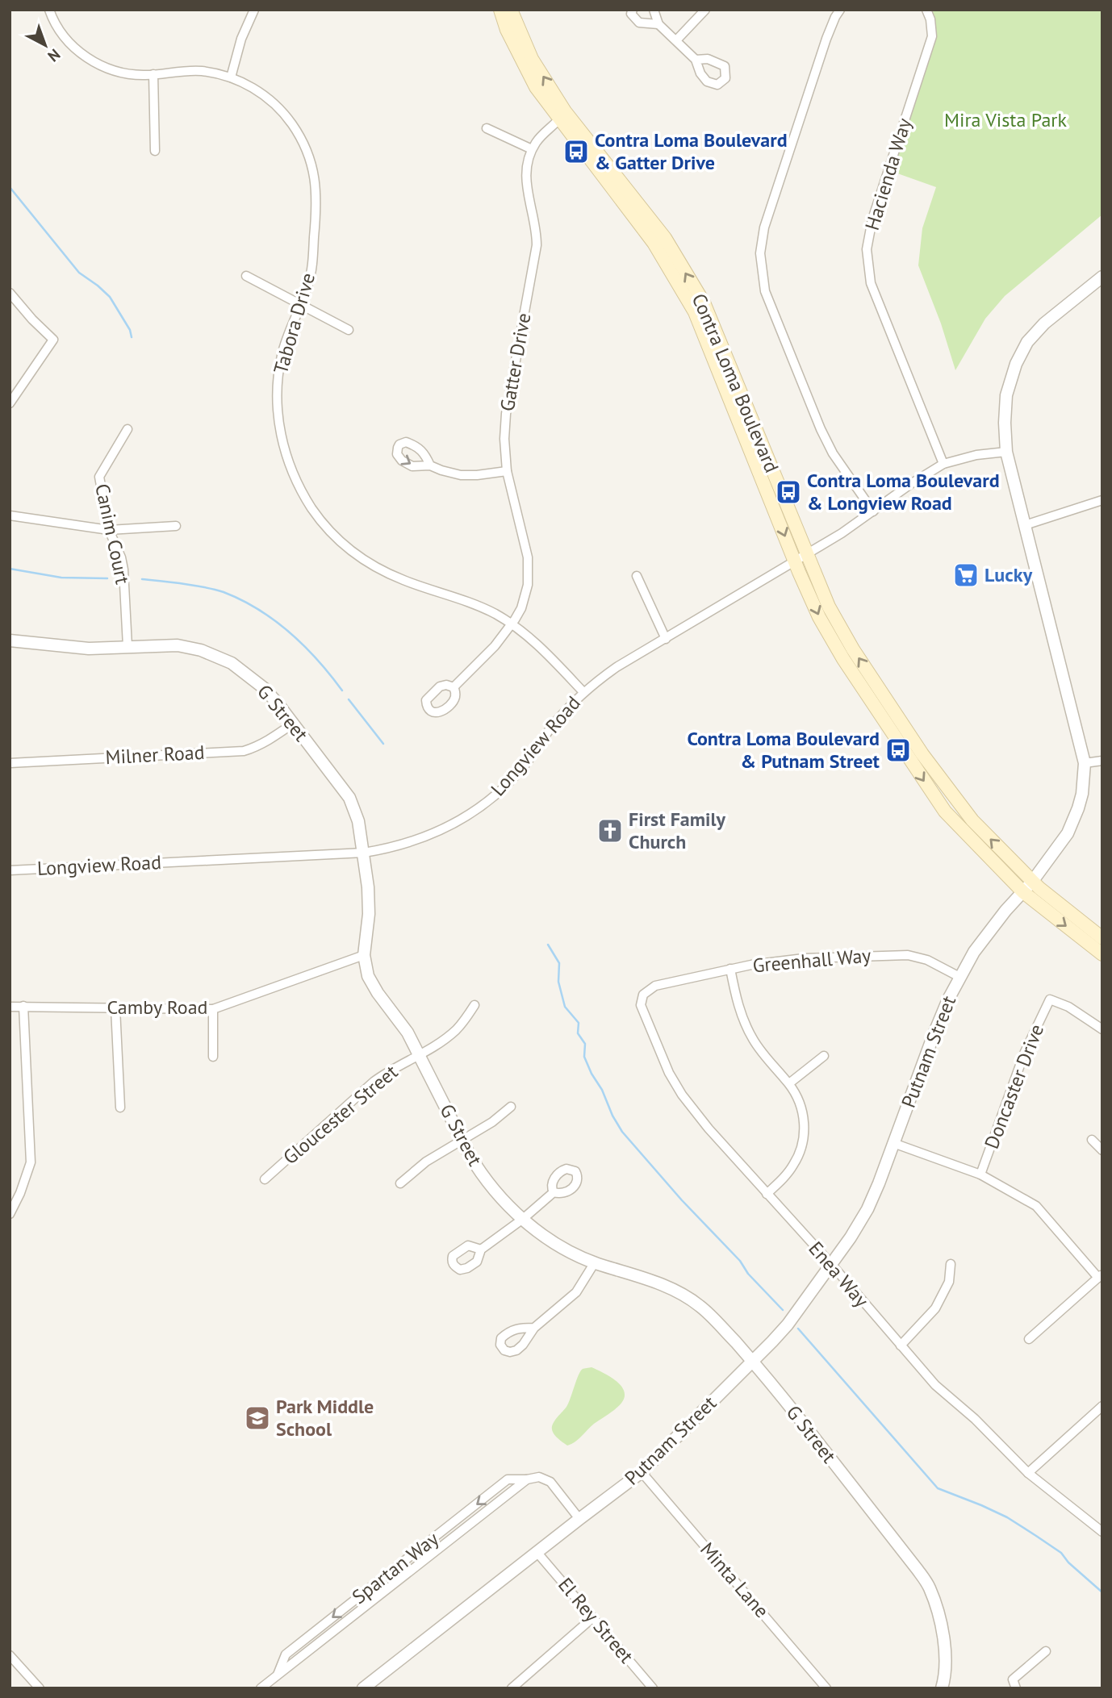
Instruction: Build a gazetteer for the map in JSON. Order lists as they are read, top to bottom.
{
  "streets": {
    "main road": ["Contra Loma Boulevard"],
    "street": [
      "Hacienda Way",
      "Tabora Drive",
      "Gatter Drive",
      "Canim Court",
      "G Street",
      "Longview Road",
      "Milner Road",
      "Greenhall Way",
      "Camby Road",
      "Putnam Street",
      "Doncaster Drive",
      "Gloucester Street",
      "Enea Way",
      "Spartan Way",
      "Minta Lane",
      "El Rey Street"
    ]
  },
  "crossings": [
    ["Hacienda Way", "Longview Road"],
    ["Tabora Drive", "Gatter Drive"],
    ["Tabora Drive", "Longview Road"],
    ["Gatter Drive", "Contra Loma Boulevard"],
    ["Contra Loma Boulevard", "Longview Road"],
    ["Contra Loma Boulevard", "Putnam Street"],
    ["Canim Court", "G Street"],
    ["G Street", "Longview Road"],
    ["G Street", "Milner Road"],
    ["G Street", "Camby Road"],
    ["G Street", "Putnam Street"],
    ["G Street", "Gloucester Street"],
    ["Longview Road", "Putnam Street"],
    ["Greenhall Way", "Putnam Street"],
    ["Greenhall Way", "Enea Way"],
    ["Putnam Street", "Enea Way"],
    ["Putnam Street", "Spartan Way"],
    ["Putnam Street", "Minta Lane"],
    ["Putnam Street", "El Rey Street"]
  ],
  "parks": ["Mira Vista Park"],
  "places": {
    "bus stop": ["Contra Loma Boulevard & Gatter Drive", "Contra Loma Boulevard & Longview Road", "Contra Loma Boulevard & Putnam Street"],
    "supermarket": ["Lucky"],
    "church": ["First Family Church"],
    "school or university": ["Park Middle School"]
  },
  "north": "bottom right"
}
